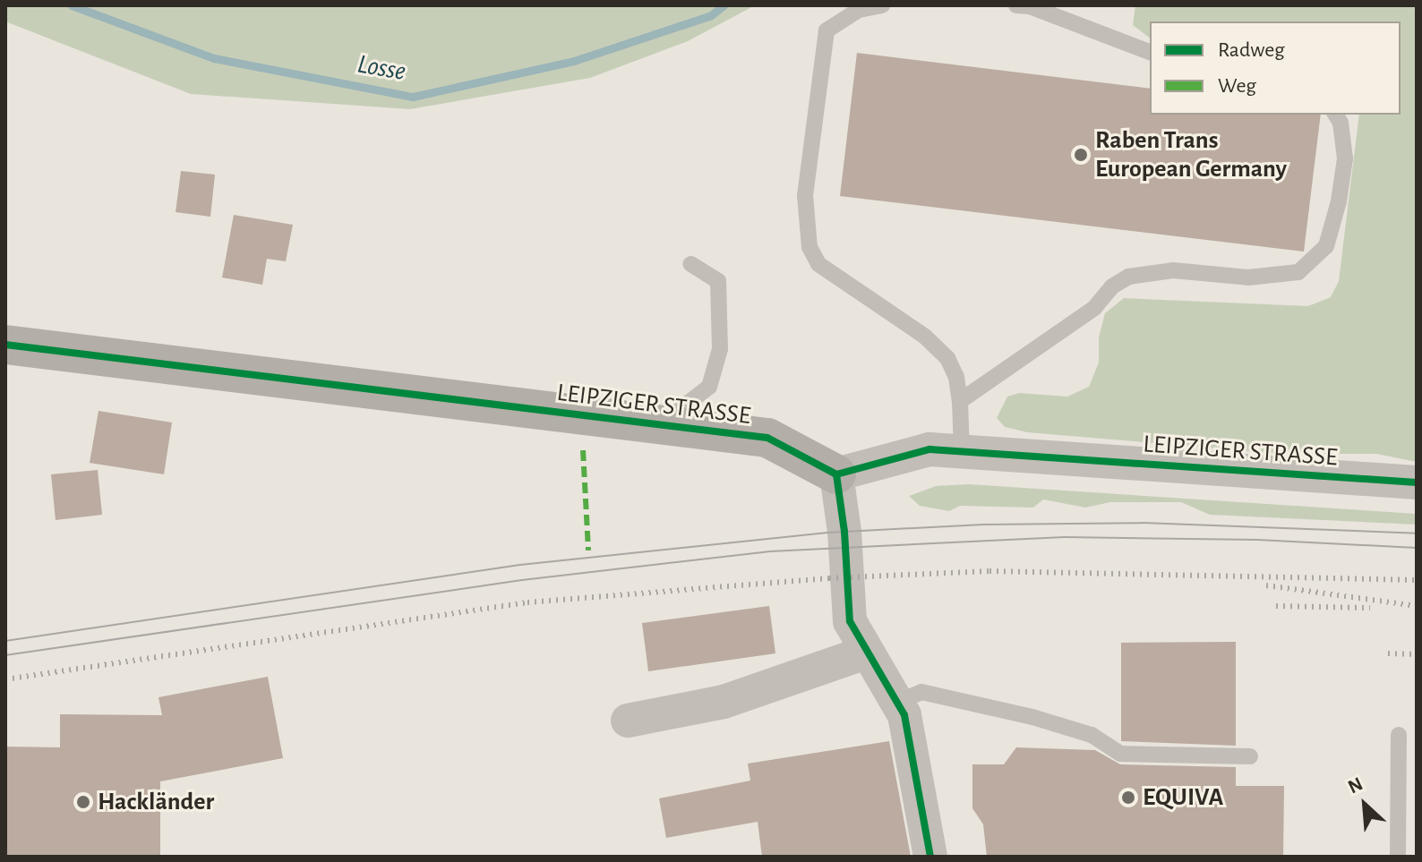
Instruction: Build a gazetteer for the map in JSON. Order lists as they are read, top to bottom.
{
  "streets": {
    "street": ["LEIPZIGER STRASSE"]
  },
  "water": ["Losse"],
  "places": ["Raben Trans European Germany", "EQUIVA", "Hackländer"],
  "legend": ["Radweg", "Weg"],
  "north": "top left"
}
